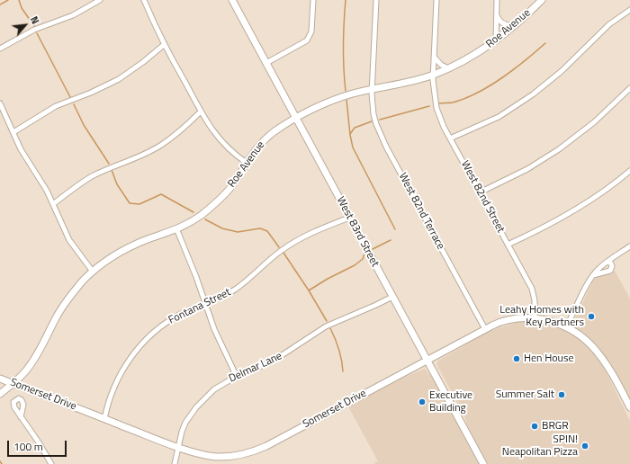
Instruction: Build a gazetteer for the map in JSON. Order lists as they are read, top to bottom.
{
  "streets": {
    "street": [
      "Roe Avenue",
      "West 82nd Street",
      "West 82nd Terrace",
      "West 83rd Street",
      "Fontana Street",
      "Delmar Lane",
      "Somerset Drive"
    ]
  },
  "crossings": [
    ["Roe Avenue", "West 82nd Street"],
    ["Roe Avenue", "West 82nd Terrace"],
    ["Roe Avenue", "West 83rd Street"],
    ["Roe Avenue", "Somerset Drive"],
    ["West 82nd Street", "Somerset Drive"],
    ["West 82nd Terrace", "Somerset Drive"],
    ["West 83rd Street", "Fontana Street"],
    ["West 83rd Street", "Delmar Lane"],
    ["West 83rd Street", "Somerset Drive"],
    ["Fontana Street", "Somerset Drive"],
    ["Delmar Lane", "Somerset Drive"]
  ],
  "places": [
    "Leahy Homes with Key Partners",
    "Hen House",
    "Summer Salt",
    "Executive Building",
    "BRGR",
    "SPIN! Neapolitan Pizza"
  ],
  "scale_bar": "100 m",
  "north": "top right"
}
